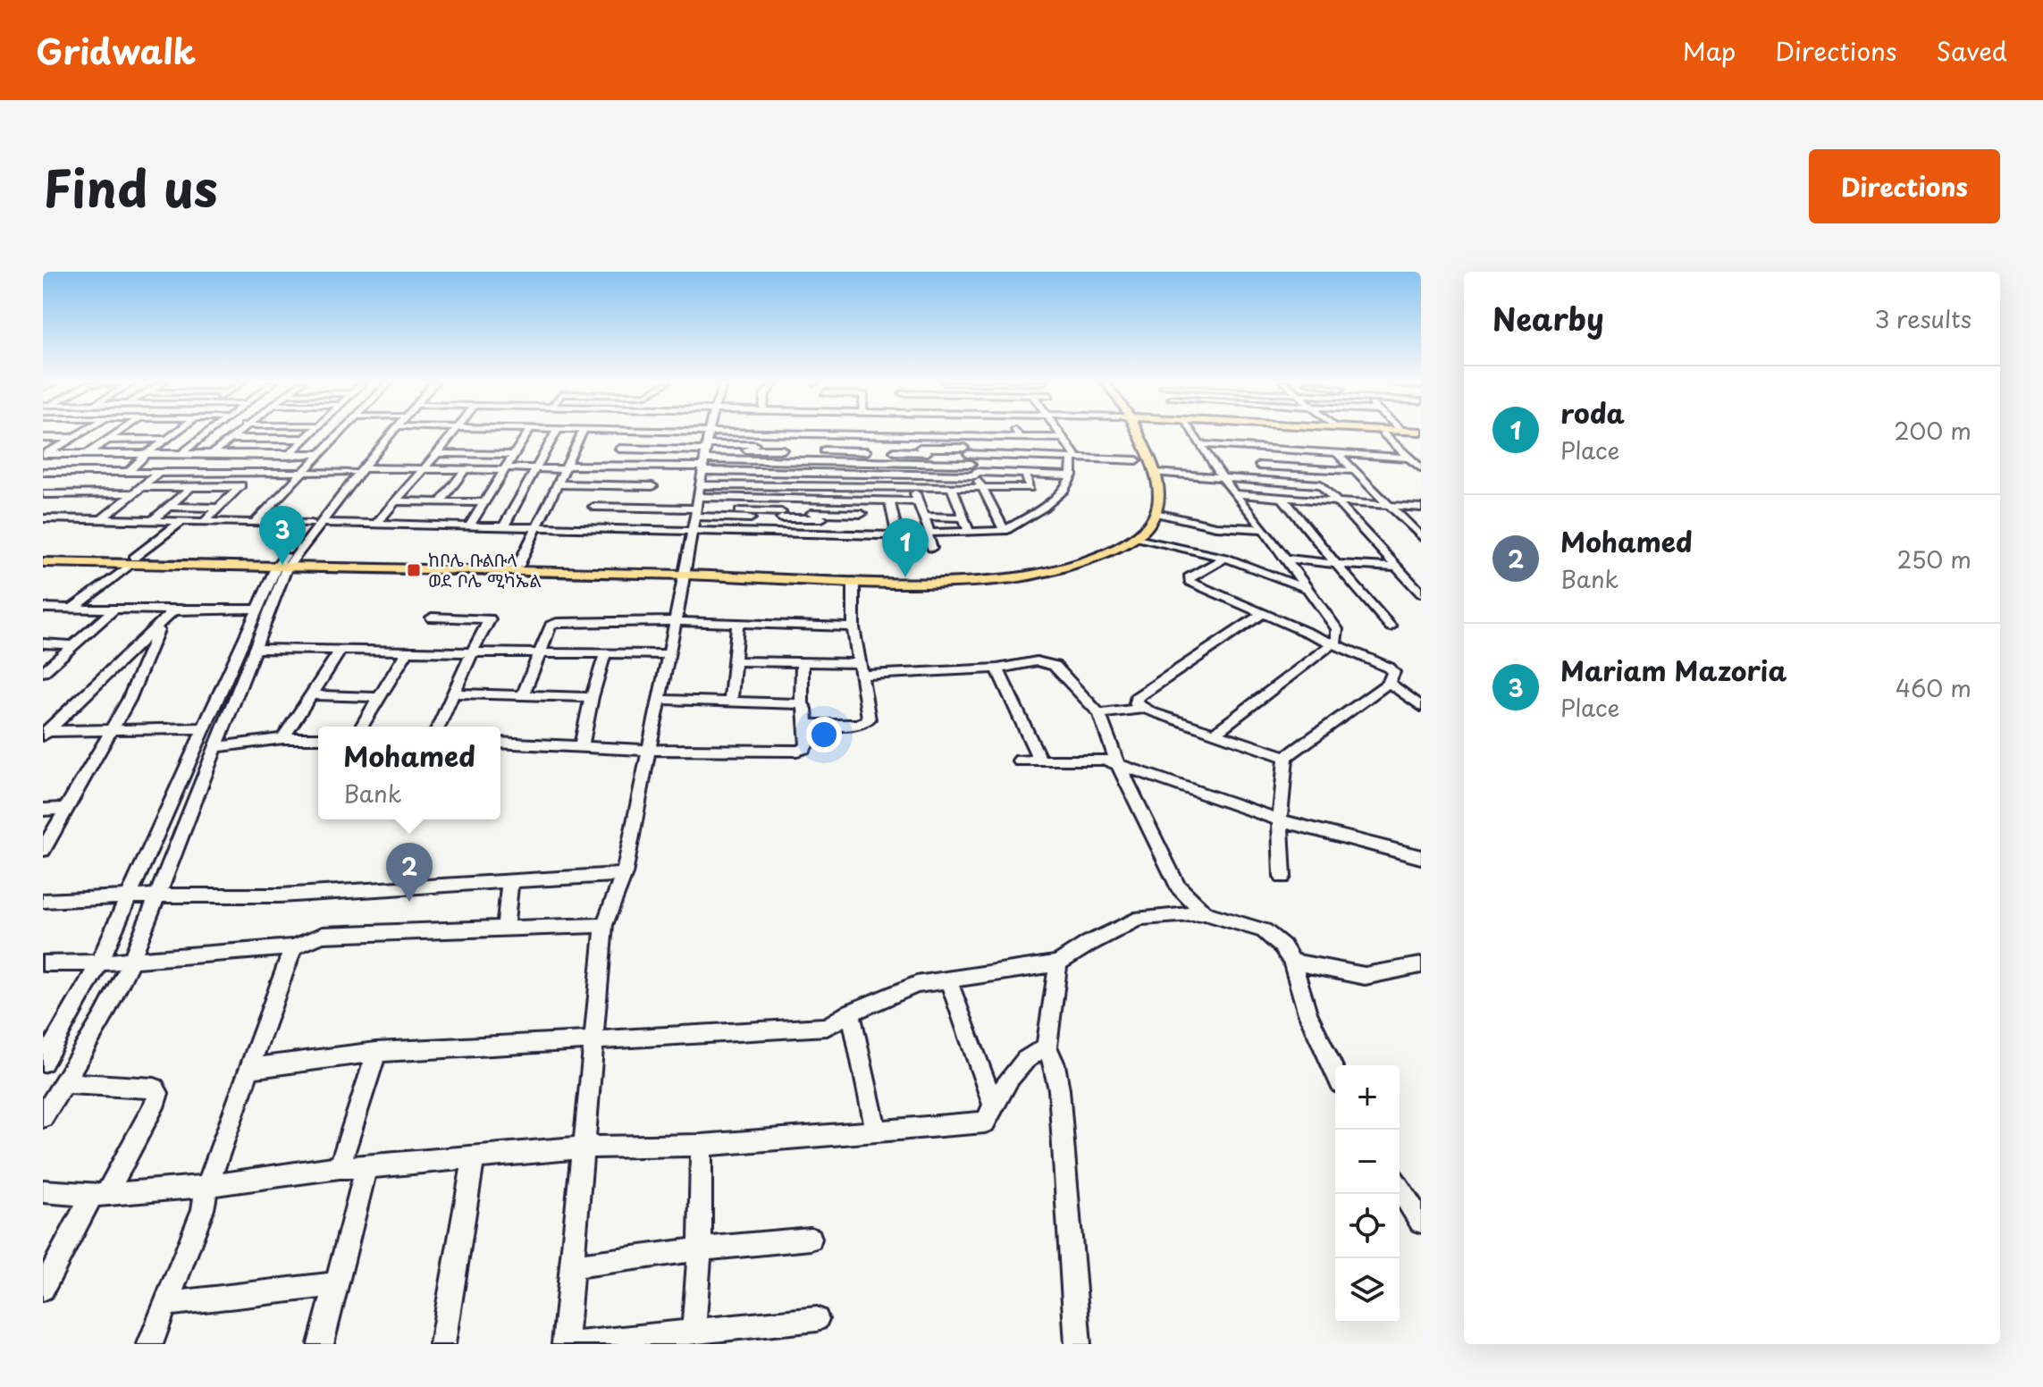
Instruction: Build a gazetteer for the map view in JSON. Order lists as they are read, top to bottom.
{
  "places": {
    "transit": ["ከቦሌ ቡልቡላ ወደ ቦሌ ሚካኤል"]
  },
  "page": {
    "header": "Gridwalk",
    "nav": ["Map", "Directions", "Saved"],
    "title": "Find us",
    "buttons": "Directions",
    "heading": ["Nearby", "3 results"],
    "list": [
      {
        "mark": "1",
        "name": "roda",
        "note": "Place",
        "value": "200 m"
      },
      {
        "mark": "2",
        "name": "Mohamed",
        "note": "Bank",
        "value": "250 m"
      },
      {
        "mark": "3",
        "name": "Mariam Mazoria",
        "note": "Place",
        "value": "460 m"
      }
    ],
    "pins": ["3", "1", "2"],
    "popup": ["Mohamed", "Bank"],
    "map_buttons": ["+", "−"]
  }
}
